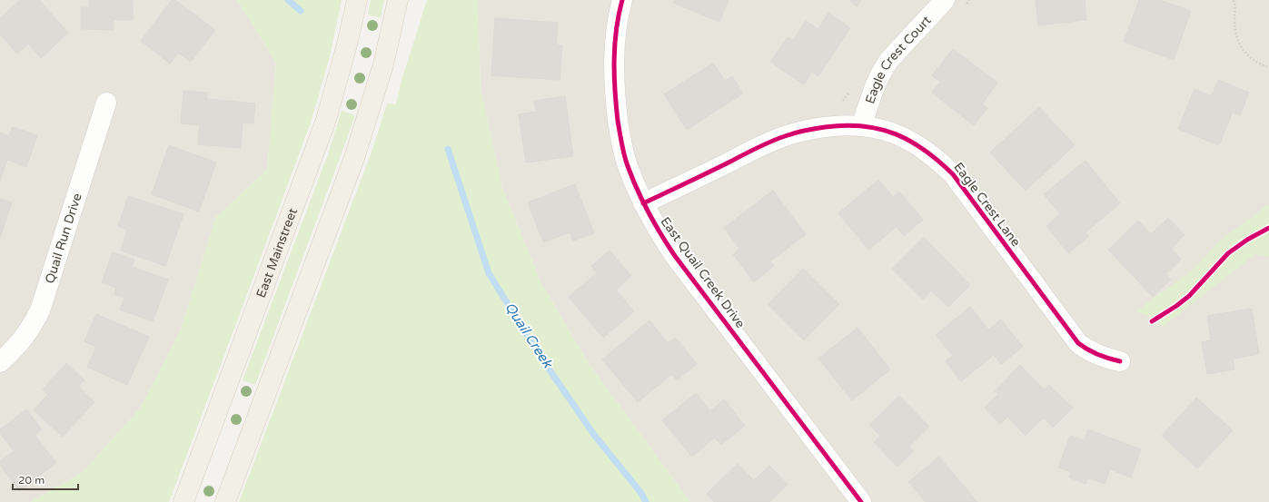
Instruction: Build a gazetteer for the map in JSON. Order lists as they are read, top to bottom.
{
  "streets": {
    "main road": ["East Mainstreet"],
    "street": [
      "Eagle Crest Court",
      "Eagle Crest Lane",
      "Quail Run Drive",
      "East Quail Creek Drive"
    ]
  },
  "crossings": [
    ["Eagle Crest Court", "Eagle Crest Lane"],
    ["Eagle Crest Lane", "East Quail Creek Drive"]
  ],
  "water": ["Quail Creek"],
  "scale_bar": "20 m"
}
